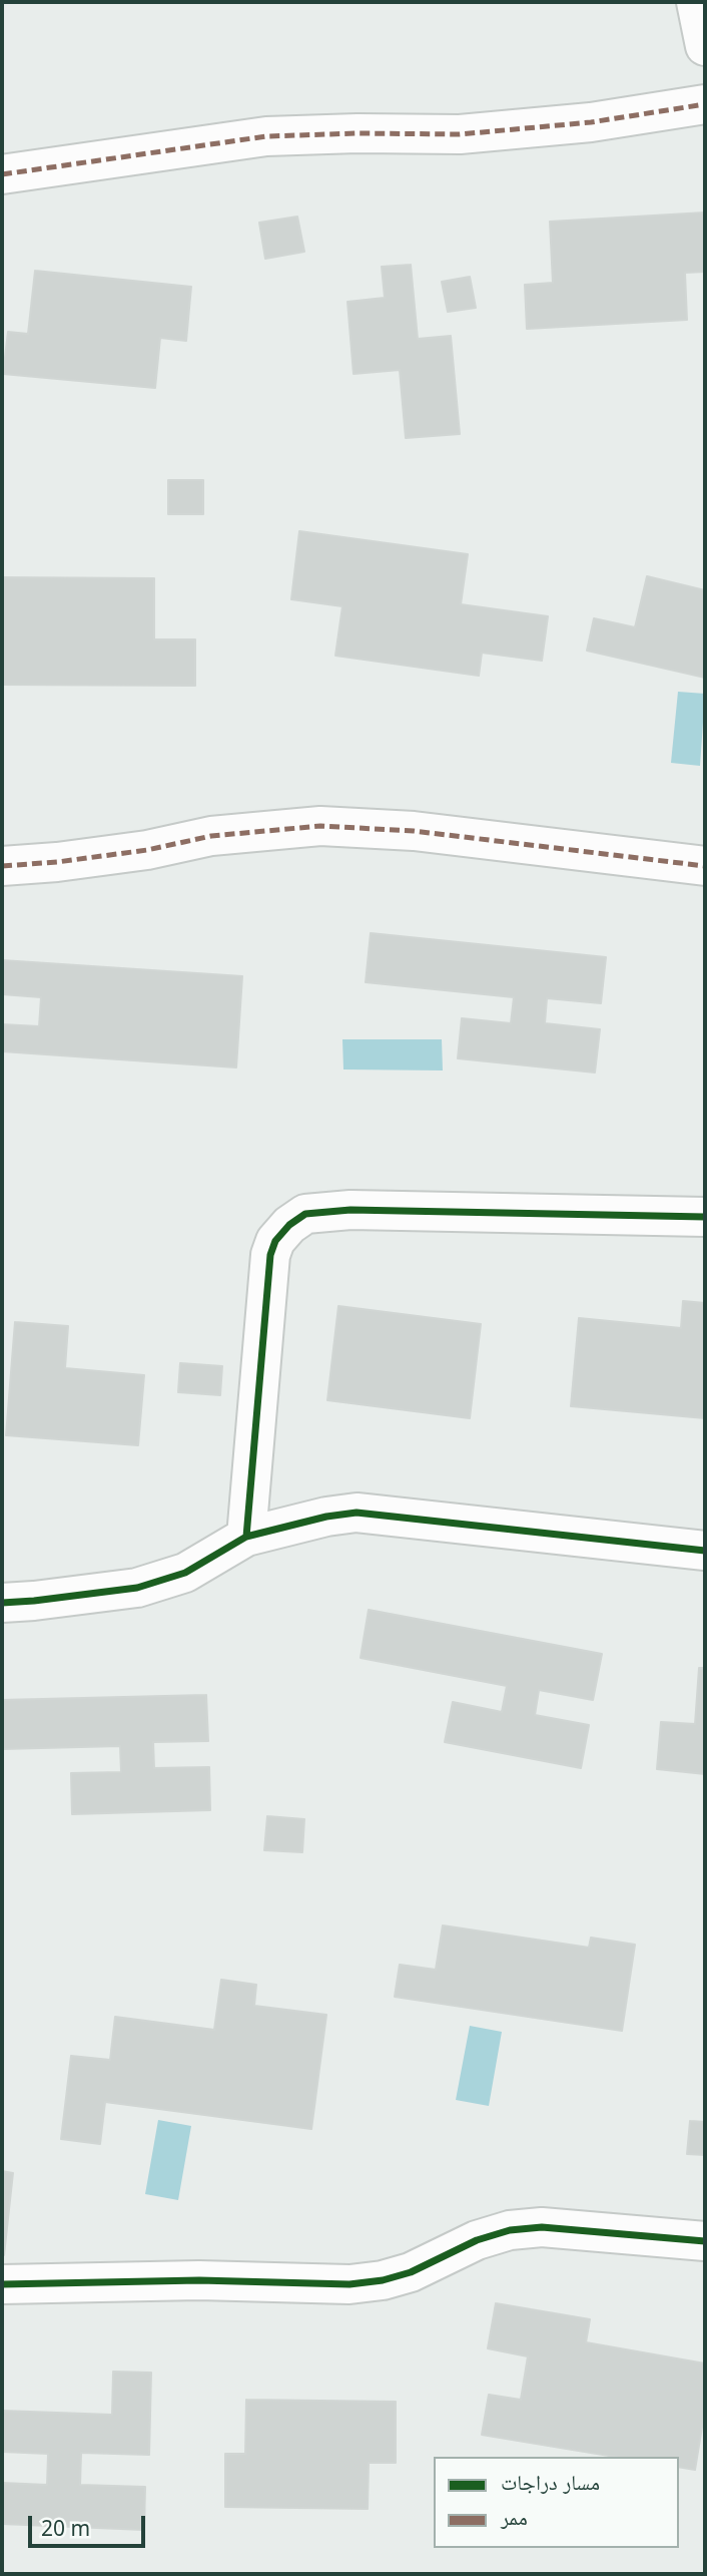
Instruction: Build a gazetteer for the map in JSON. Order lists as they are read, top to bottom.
{
  "legend": ["مسار دراجات", "ممر"],
  "scale_bar": "20 m"
}
